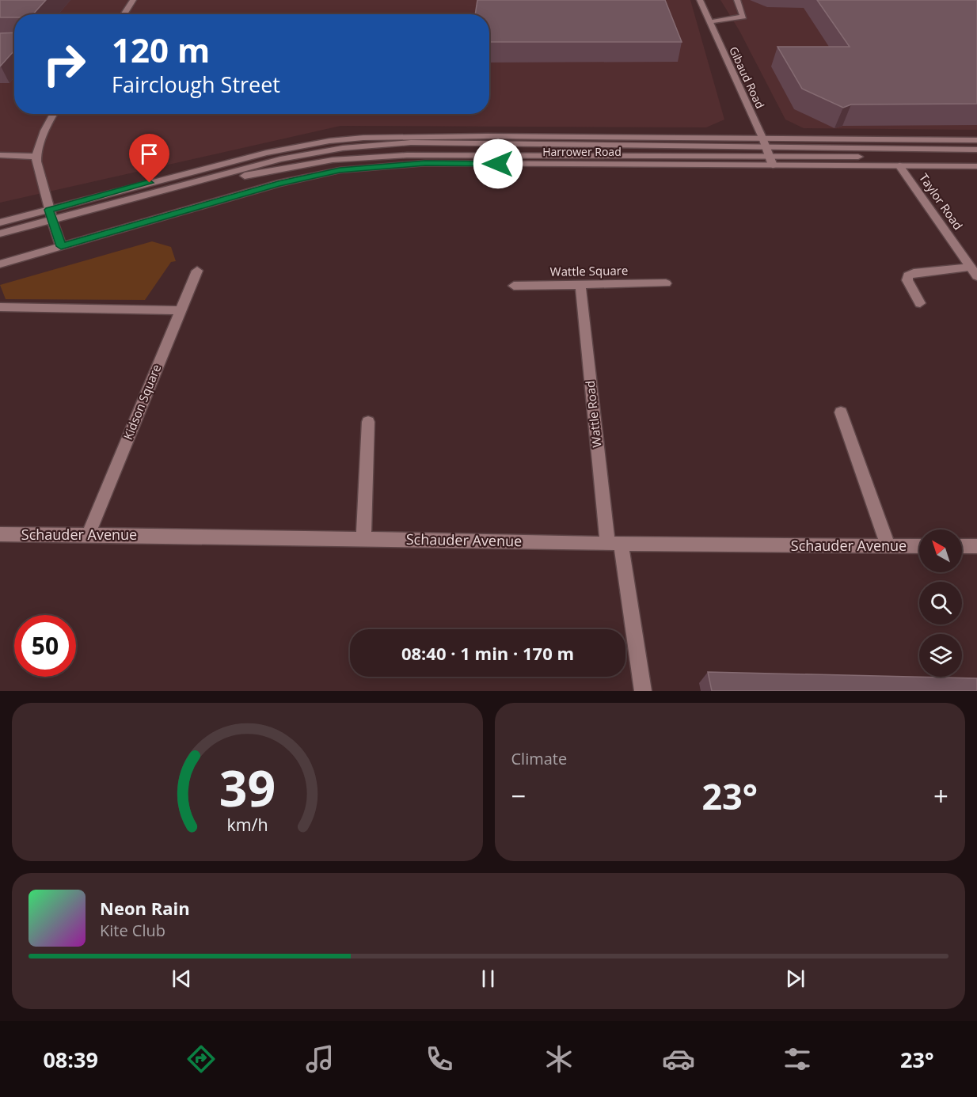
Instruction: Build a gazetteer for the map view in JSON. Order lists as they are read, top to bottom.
{
  "streets": {
    "street": [
      "Gibaud Road",
      "Harrower Road",
      "Taylor Road",
      "Wattle Square",
      "Kidson Square",
      "Wattle Road",
      "Schauder Avenue"
    ]
  },
  "crossings": [
    ["Gibaud Road", "Harrower Road"],
    ["Harrower Road", "Taylor Road"],
    ["Wattle Square", "Wattle Road"],
    ["Kidson Square", "Schauder Avenue"],
    ["Wattle Road", "Schauder Avenue"]
  ],
  "north": "top left",
  "page": {
    "turn": ["120 m", "Fairclough Street"],
    "limit": "50",
    "trip": "08:40 · 1 min · 170 m",
    "tile": "Climate",
    "heat": ["−", "23°", "+"],
    "song": ["Neon Rain", "Kite Club"],
    "tabs": ["08:39", "23°"],
    "gauge": ["39", "km/h"]
  }
}
